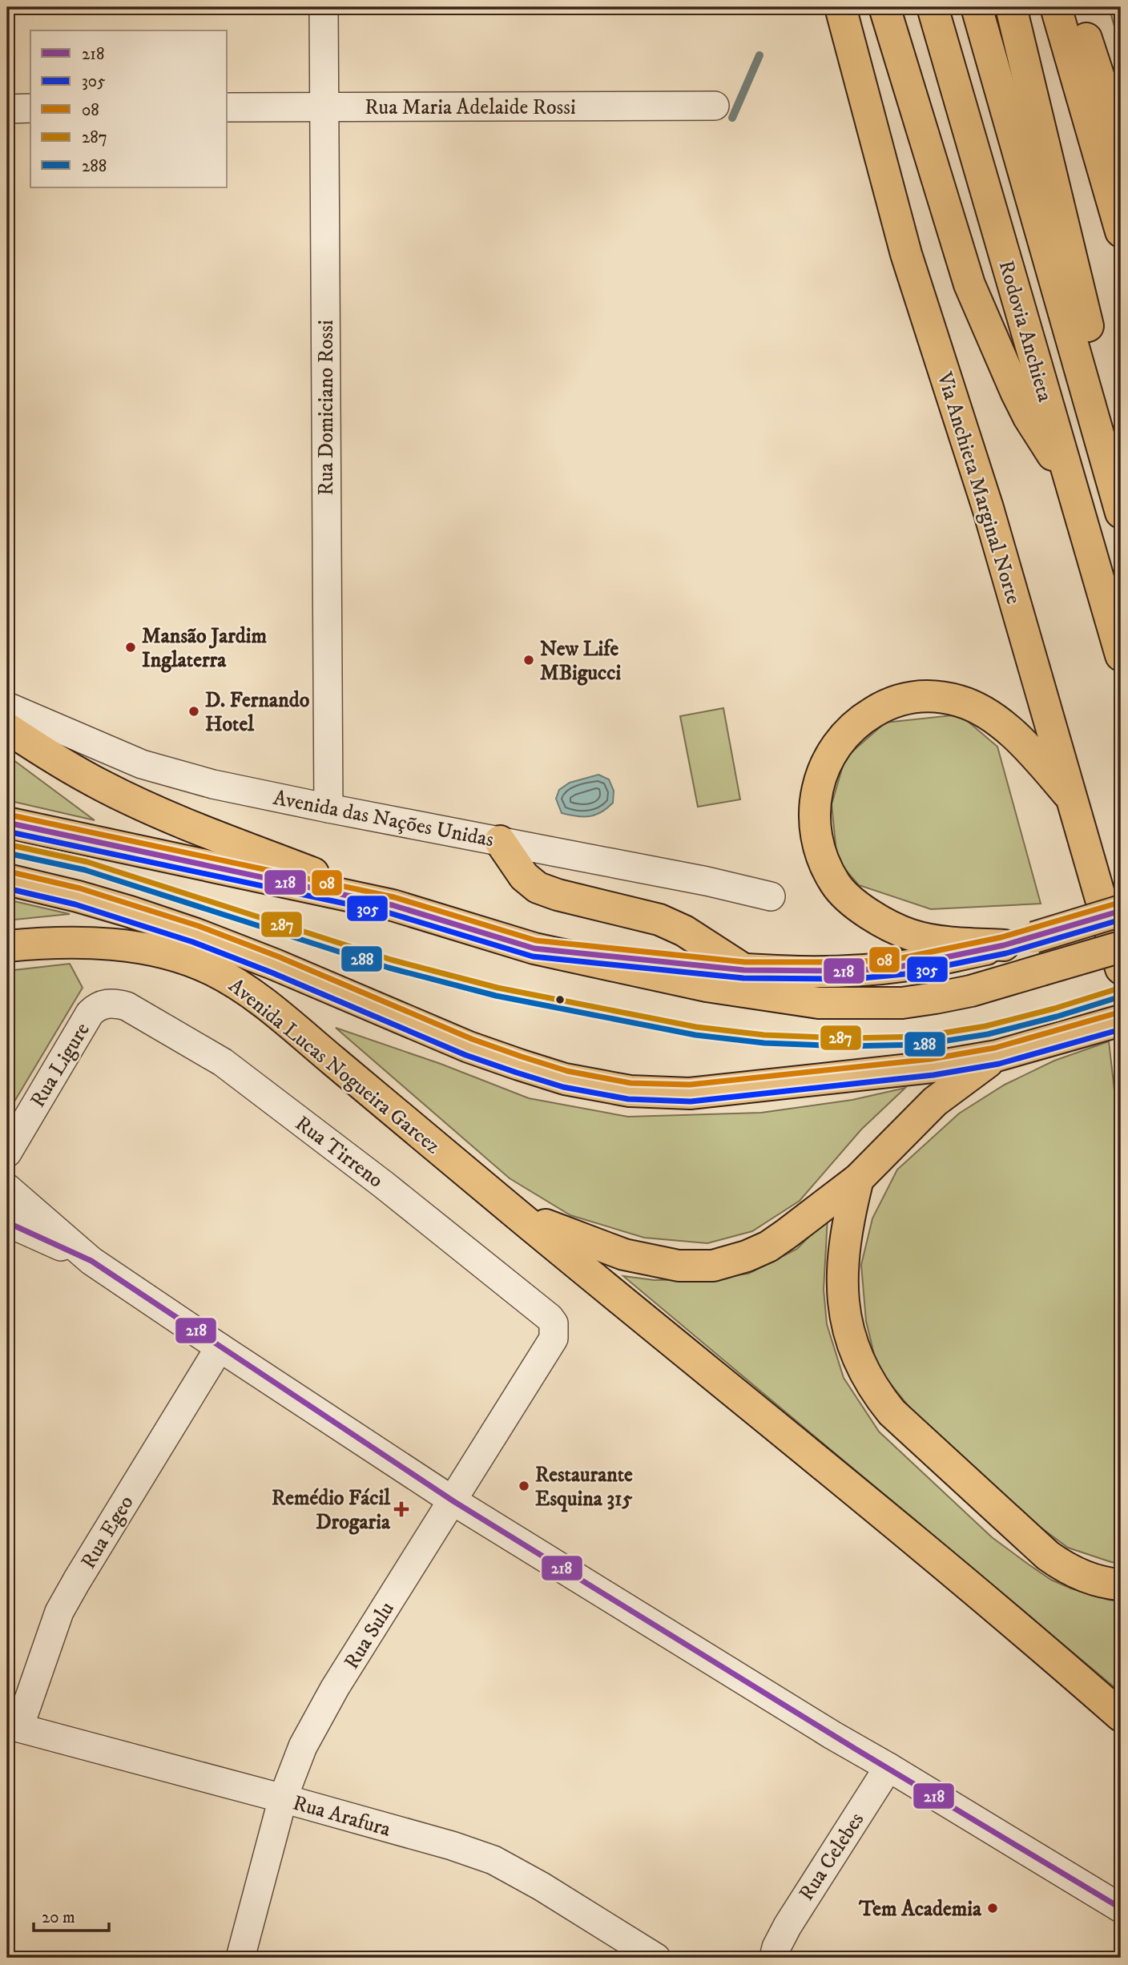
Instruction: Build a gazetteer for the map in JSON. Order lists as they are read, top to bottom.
{
  "streets": {
    "main road": ["Rodovia Anchieta", "Via Anchieta Marginal Norte", "Avenida Lucas Nogueira Garcez"],
    "street": [
      "Rua Maria Adelaide Rossi",
      "Rua Domiciano Rossi",
      "Avenida das Nações Unidas",
      "Rua Ligure",
      "Rua Tirreno",
      "Rua Egeo",
      "Rua Sulu",
      "Rua Arafura",
      "Rua Celebes"
    ]
  },
  "crossings": [
    ["Rua Maria Adelaide Rossi", "Rua Domiciano Rossi"],
    ["Rua Domiciano Rossi", "Avenida das Nações Unidas"],
    ["Rua Ligure", "Rua Tirreno"],
    ["Rua Tirreno", "Rua Sulu"],
    ["Rua Egeo", "Rua Arafura"],
    ["Rua Sulu", "Rua Arafura"]
  ],
  "places": {
    "other": [
      "Mansão Jardim Inglaterra",
      "New Life MBigucci",
      "D. Fernando Hotel",
      "Restaurante Esquina 315",
      "Tem Academia"
    ],
    "health": ["Remédio Fácil Drogaria"]
  },
  "lines": [
    "transit line 08",
    "transit line 218",
    "transit line 305",
    "transit line 287",
    "transit line 288"
  ],
  "legend": [
    "218",
    "305",
    "08",
    "287",
    "288"
  ],
  "scale_bar": "20 m"
}
